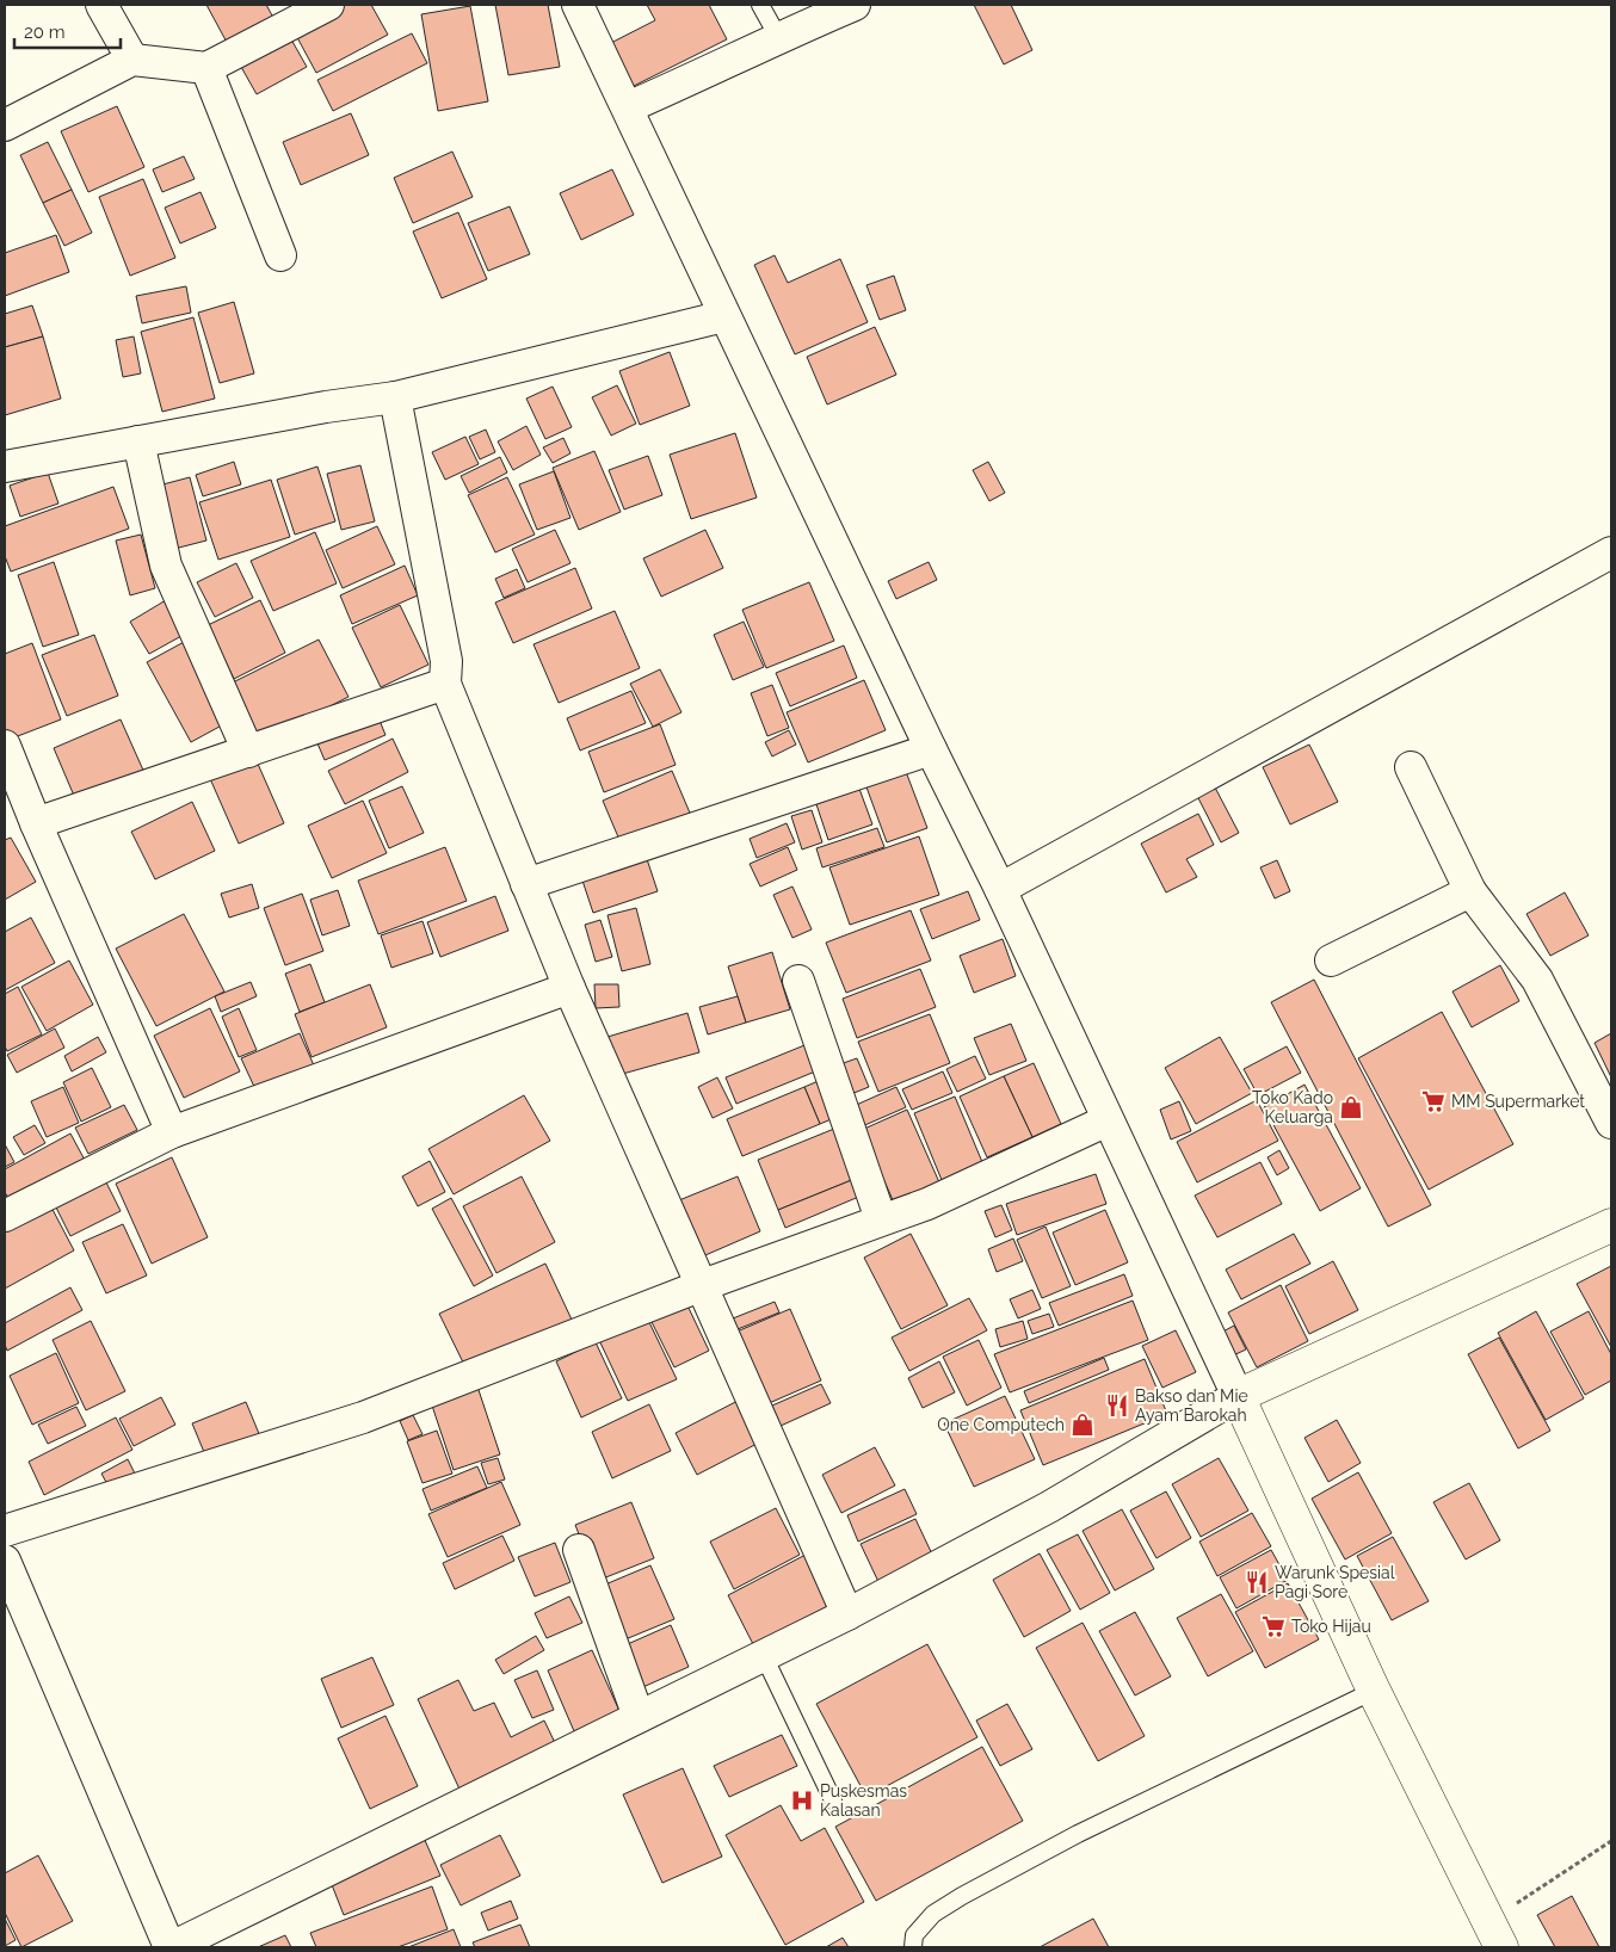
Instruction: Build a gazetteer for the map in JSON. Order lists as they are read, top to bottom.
{
  "places": {
    "supermarket": ["MM Supermarket", "Toko Hijau"],
    "shop": ["Toko Kado Keluarga", "One Computech"],
    "restaurant": ["Bakso dan Mie Ayam Barokah", "Warunk Spesial Pagi Sore"],
    "hospital": ["Puskesmas Kalasan"]
  },
  "scale_bar": "20 m"
}
